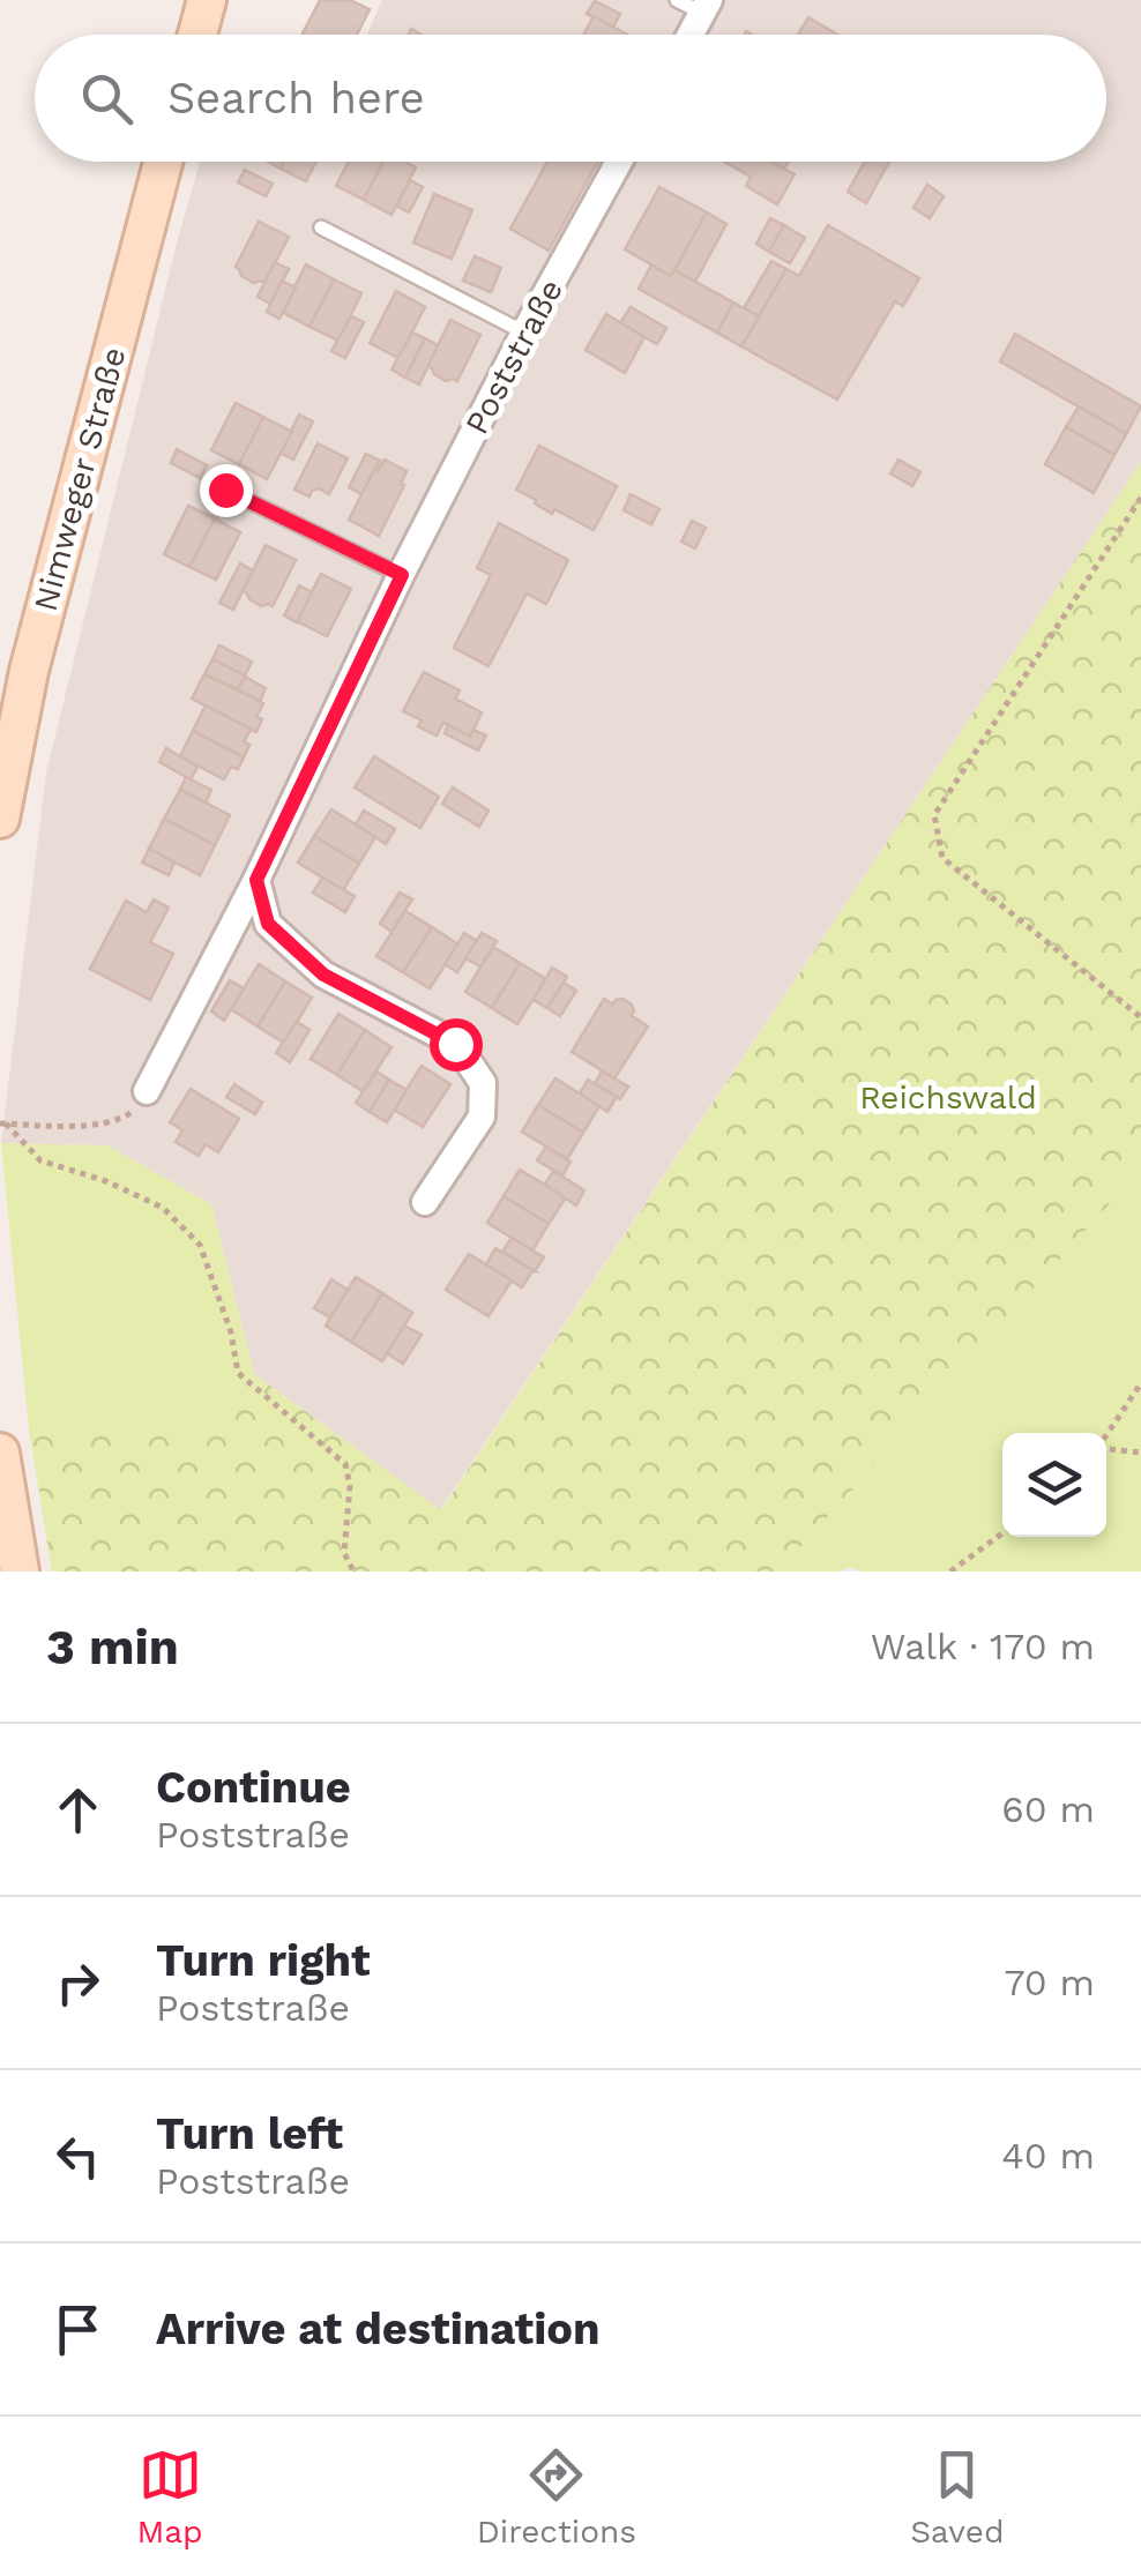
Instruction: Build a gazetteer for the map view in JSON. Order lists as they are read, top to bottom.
{
  "streets": {
    "main road": ["Nimweger Straße"],
    "street": ["Poststraße"]
  },
  "parks": ["Reichswald"],
  "page": {
    "search": "Search here",
    "heading": ["3 min", "Walk · 170 m"],
    "list": [
      ["Continue", "Poststraße", "60 m"],
      ["Turn right", "Poststraße", "70 m"],
      ["Turn left", "Poststraße", "40 m"],
      "Arrive at destination"
    ],
    "nav": ["Map", "Directions", "Saved"]
  }
}
